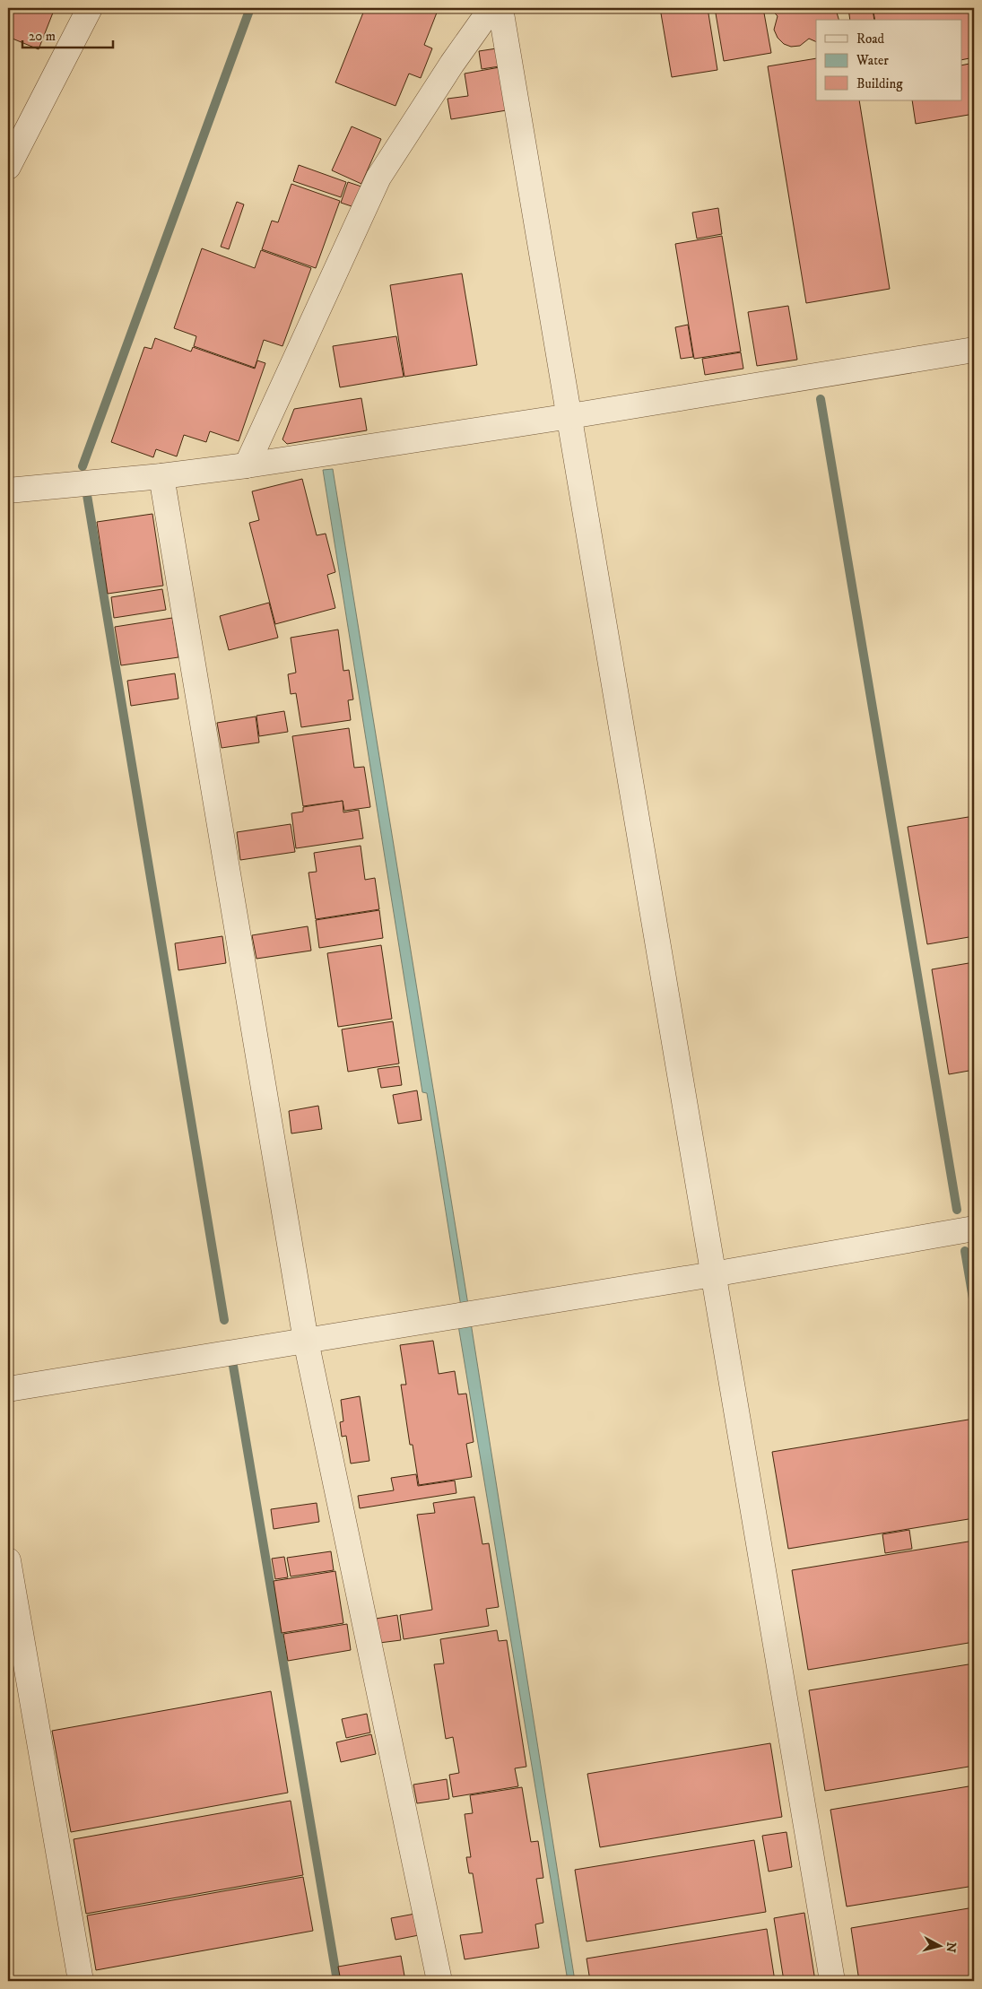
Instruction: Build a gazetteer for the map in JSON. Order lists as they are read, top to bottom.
{
  "legend": ["Road", "Water", "Building"],
  "scale_bar": "20 m",
  "north": "right"
}
